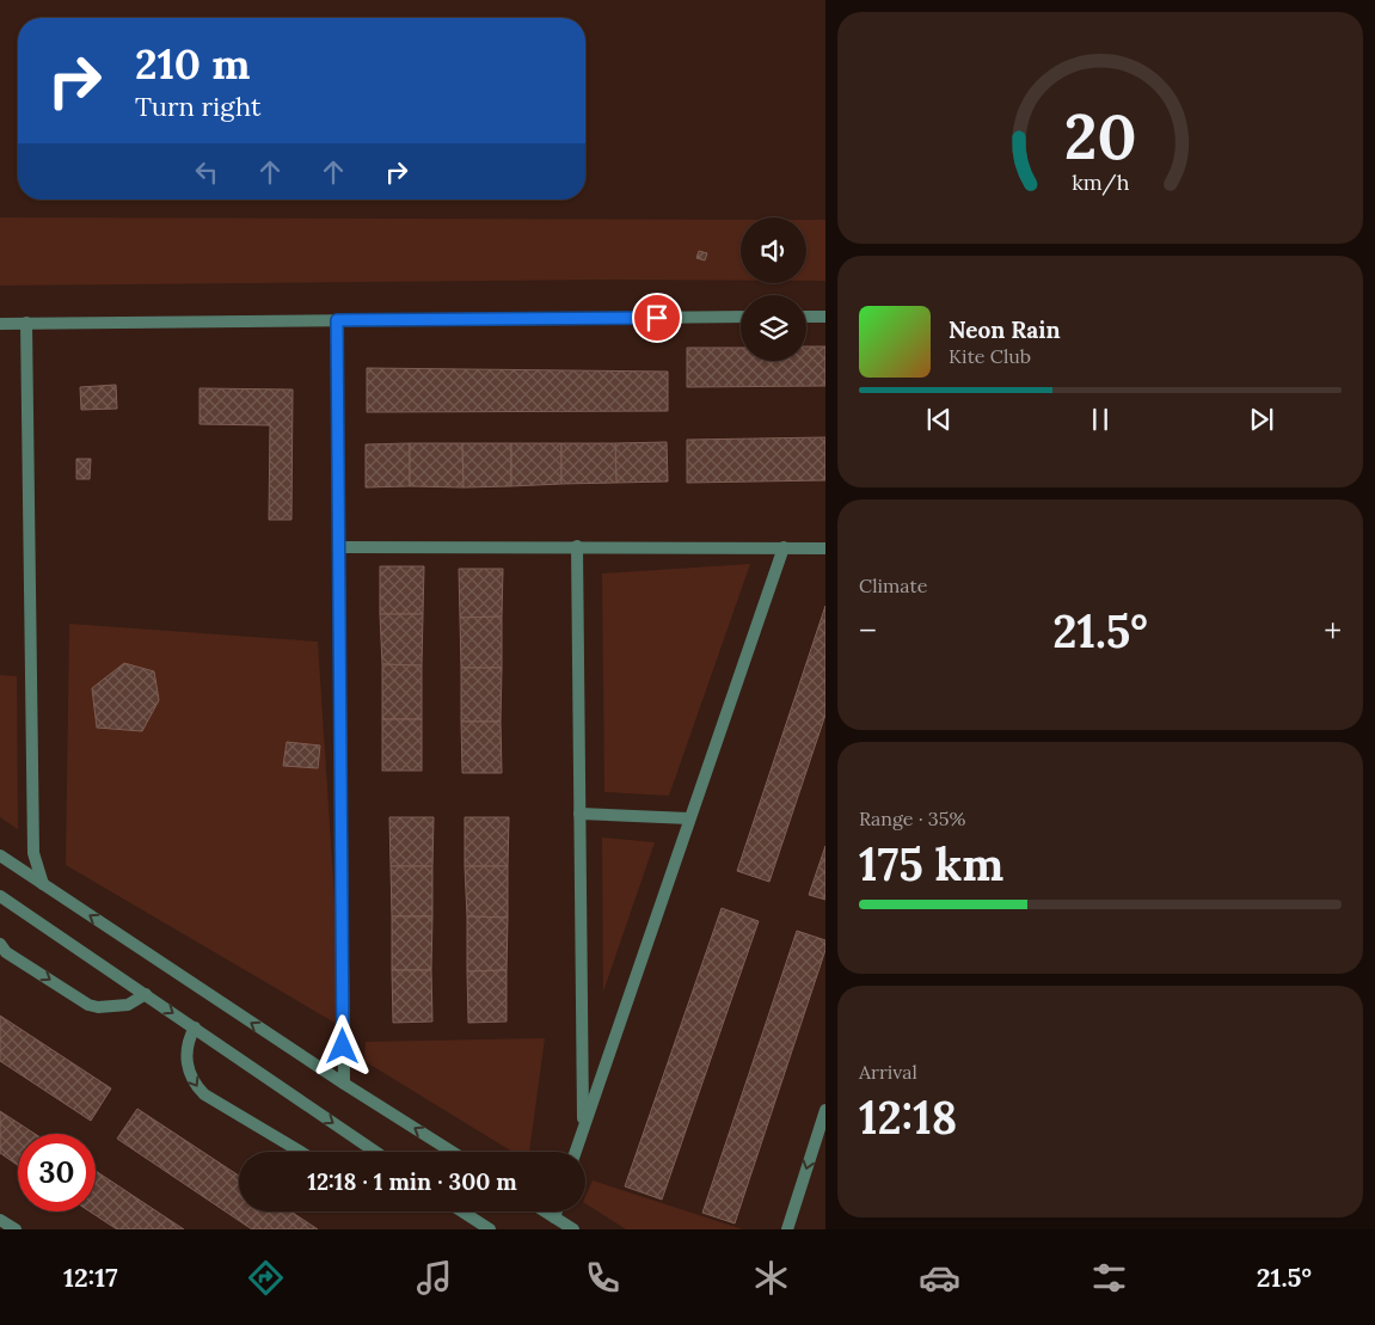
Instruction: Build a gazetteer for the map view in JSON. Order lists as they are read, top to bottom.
{
  "page": {
    "turn": ["210 m", "Turn right"],
    "song": ["Neon Rain", "Kite Club"],
    "tile": [
      "Climate",
      ["Range · 35%", "175 km"],
      ["Arrival", "12:18"]
    ],
    "heat": ["−", "21.5°", "+"],
    "limit": "30",
    "trip": "12:18 · 1 min · 300 m",
    "tabs": ["12:17", "21.5°"],
    "gauge": ["20", "km/h"]
  }
}
